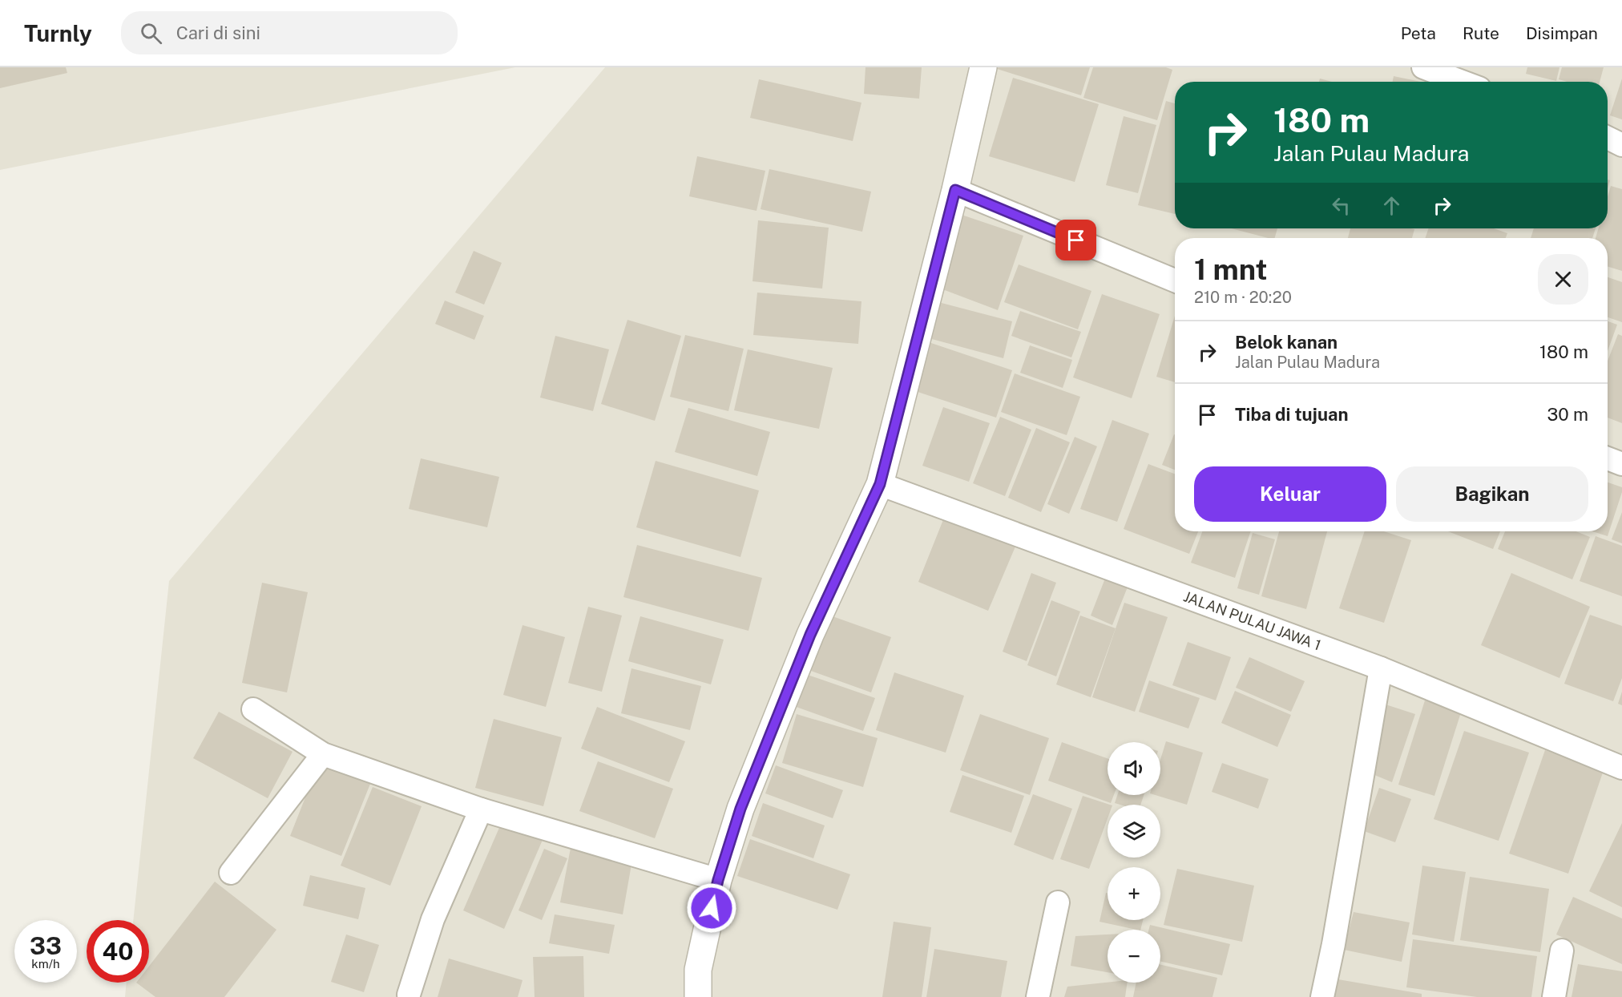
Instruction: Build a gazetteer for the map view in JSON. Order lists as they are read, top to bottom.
{
  "streets": {
    "street": ["JALAN PULAU JAWA 1"]
  },
  "page": {
    "header": "Turnly",
    "search": "Cari di sini",
    "nav": ["Peta", "Rute", "Disimpan"],
    "turn": ["180 m", "Jalan Pulau Madura"],
    "heading": ["1 mnt", "210 m · 20:20"],
    "list": [
      {
        "name": "Belok kanan",
        "note": "Jalan Pulau Madura",
        "value": "180 m"
      },
      {
        "name": "Tiba di tujuan",
        "value": "30 m"
      }
    ],
    "buttons": ["Keluar", "Bagikan"],
    "map_buttons": ["+", "−"],
    "speed": "33 km/h",
    "limit": "40"
  }
}
